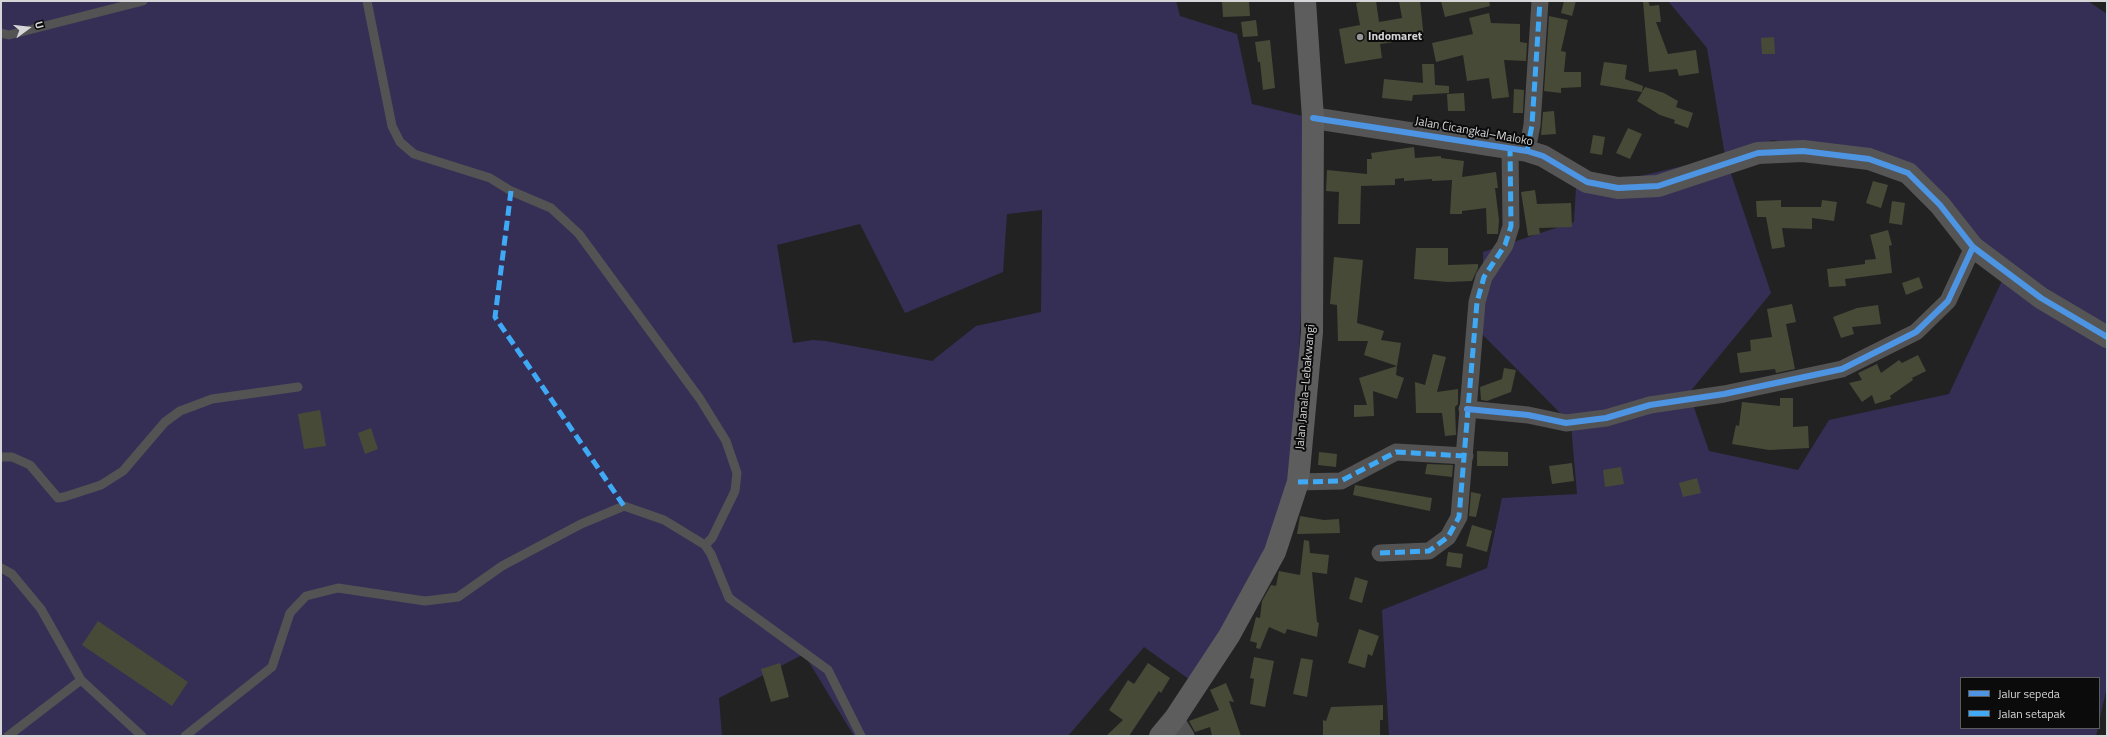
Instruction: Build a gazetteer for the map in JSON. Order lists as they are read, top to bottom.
{
  "streets": {
    "main road": ["Jalan Janala–Lebakwangi"],
    "street": ["Jalan Cicangkal–Maloko"]
  },
  "crossings": [
    ["Jalan Cicangkal–Maloko", "Jalan Janala–Lebakwangi"]
  ],
  "places": ["Indomaret"],
  "legend": ["Jalur sepeda", "Jalan setapak"],
  "north": "right"
}
